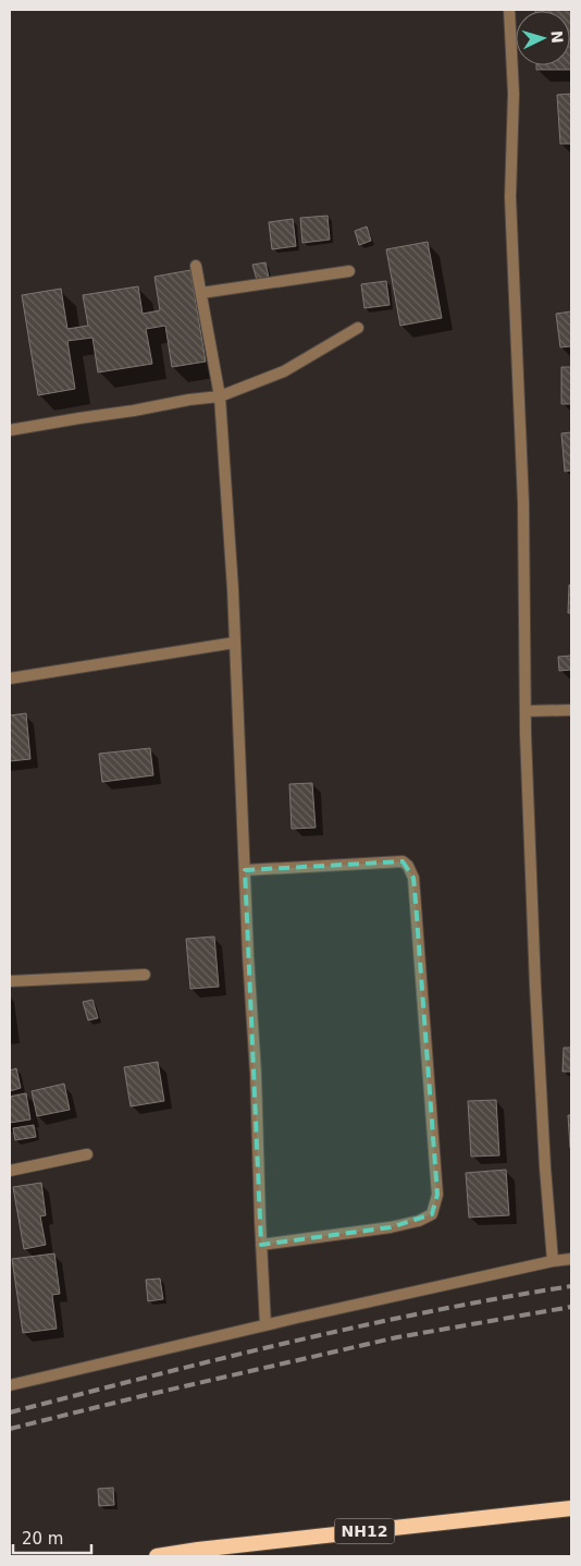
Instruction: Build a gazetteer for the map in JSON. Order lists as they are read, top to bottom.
{
  "streets": {
    "highway": ["NH12"]
  },
  "scale_bar": "20 m",
  "north": "right"
}
